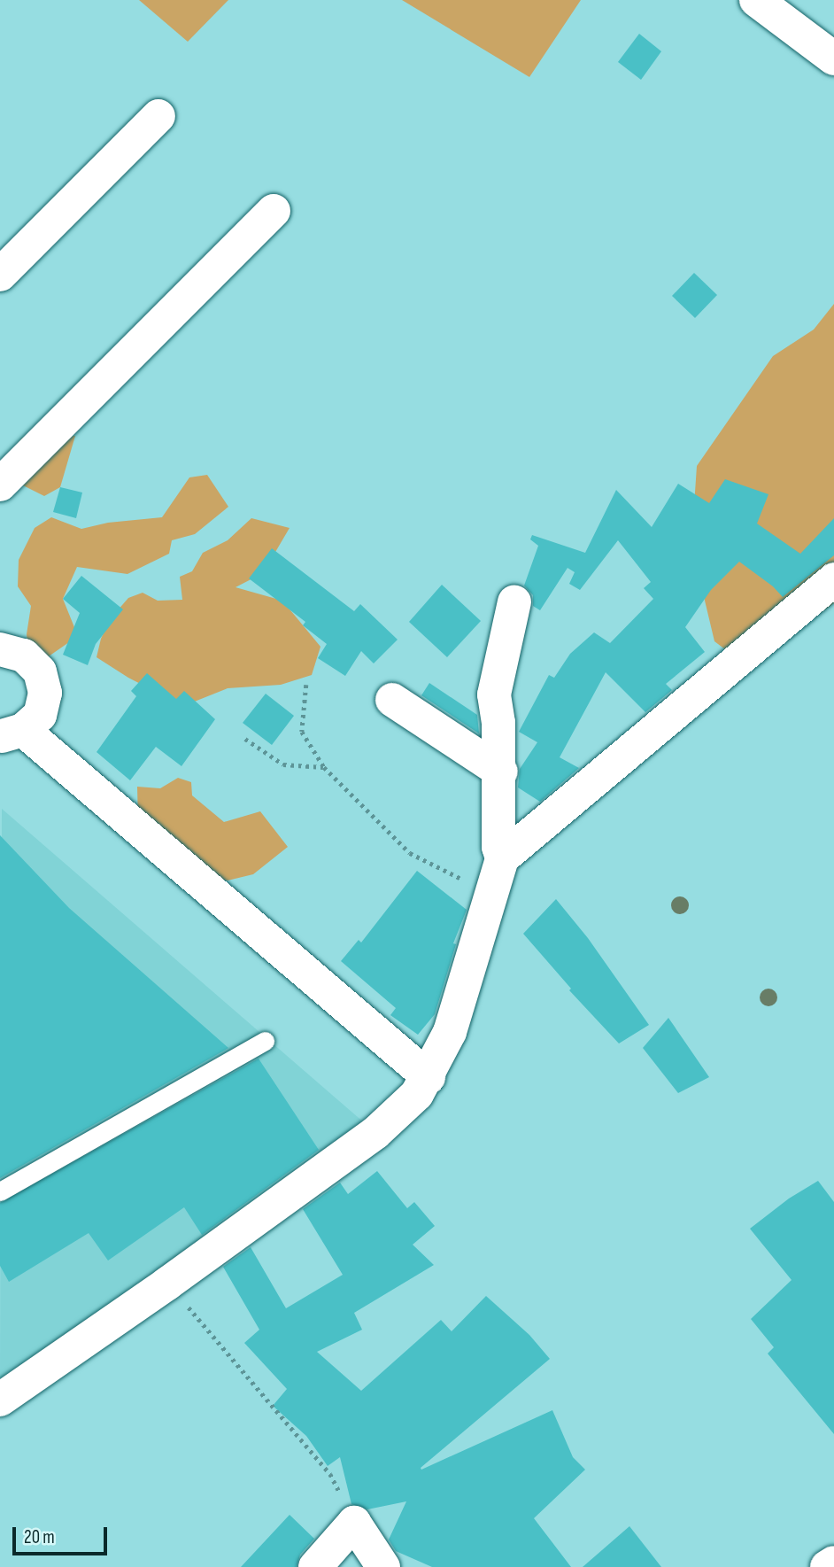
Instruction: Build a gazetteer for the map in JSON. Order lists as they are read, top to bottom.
{
  "scale_bar": "20 m"
}
